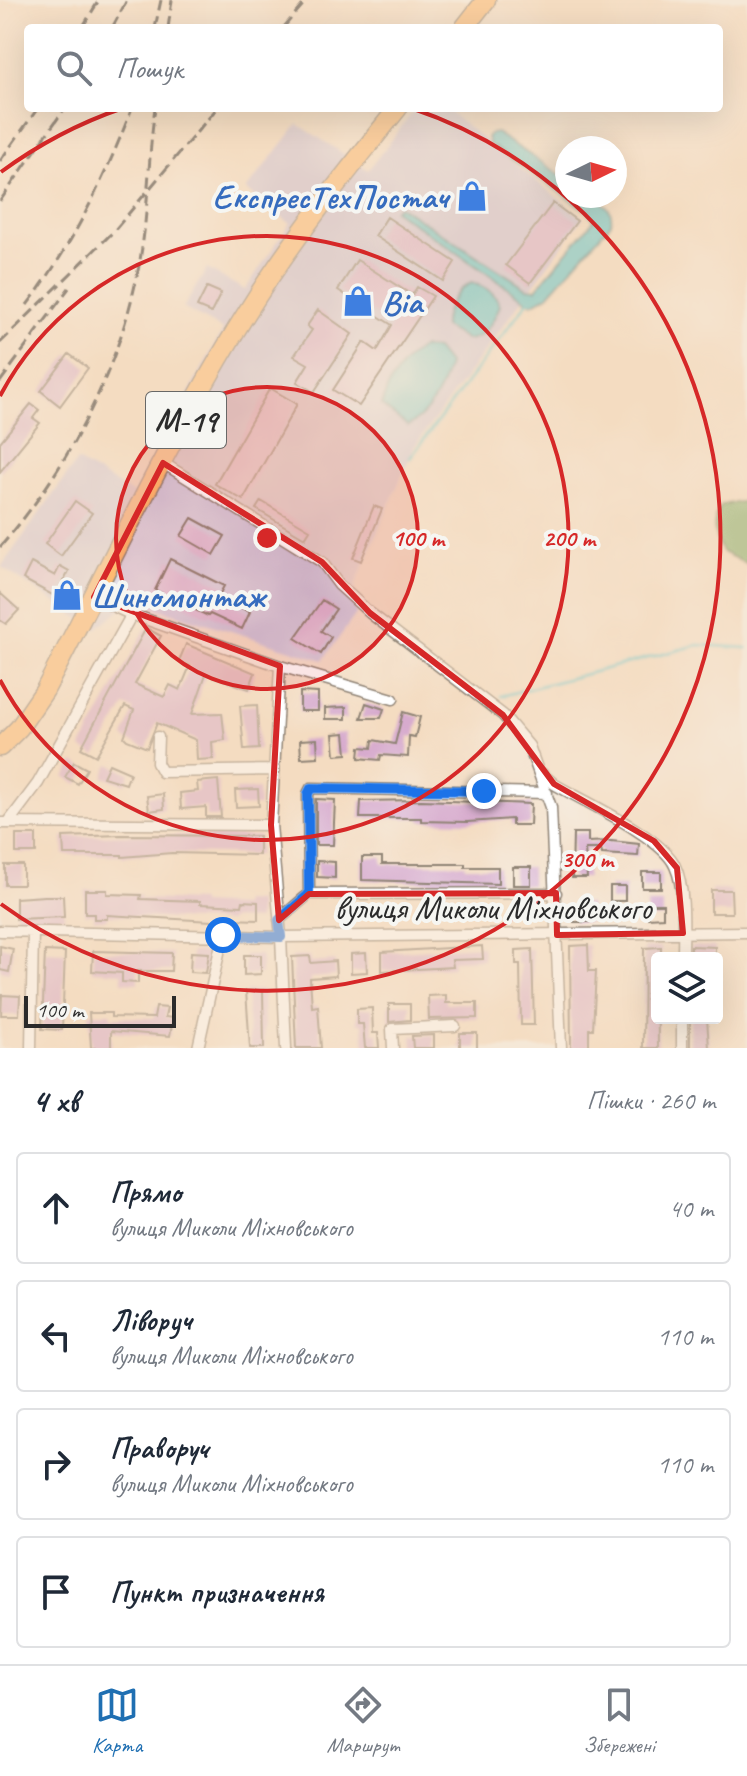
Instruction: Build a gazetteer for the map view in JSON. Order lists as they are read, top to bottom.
{
  "streets": {
    "highway": ["М-19"],
    "street": ["вулиця Миколи Міхновського"]
  },
  "places": {
    "shop": ["ЕкспресТехПостач", "Віа", "Шиномонтаж"]
  },
  "scale_bar": "100 m",
  "north": "right",
  "page": {
    "search": "Пошук",
    "scale": "100 m",
    "heading": ["4 хв", "Пішки · 260 m"],
    "list": [
      ["Прямо", "вулиця Миколи Міхновського", "40 m"],
      ["Ліворуч", "вулиця Миколи Міхновського", "110 m"],
      ["Праворуч", "вулиця Миколи Міхновського", "110 m"],
      "Пункт призначення"
    ],
    "nav": ["Карта", "Маршрут", "Збережені"]
  },
  "rings": ["100 m", "200 m", "300 m"]
}
